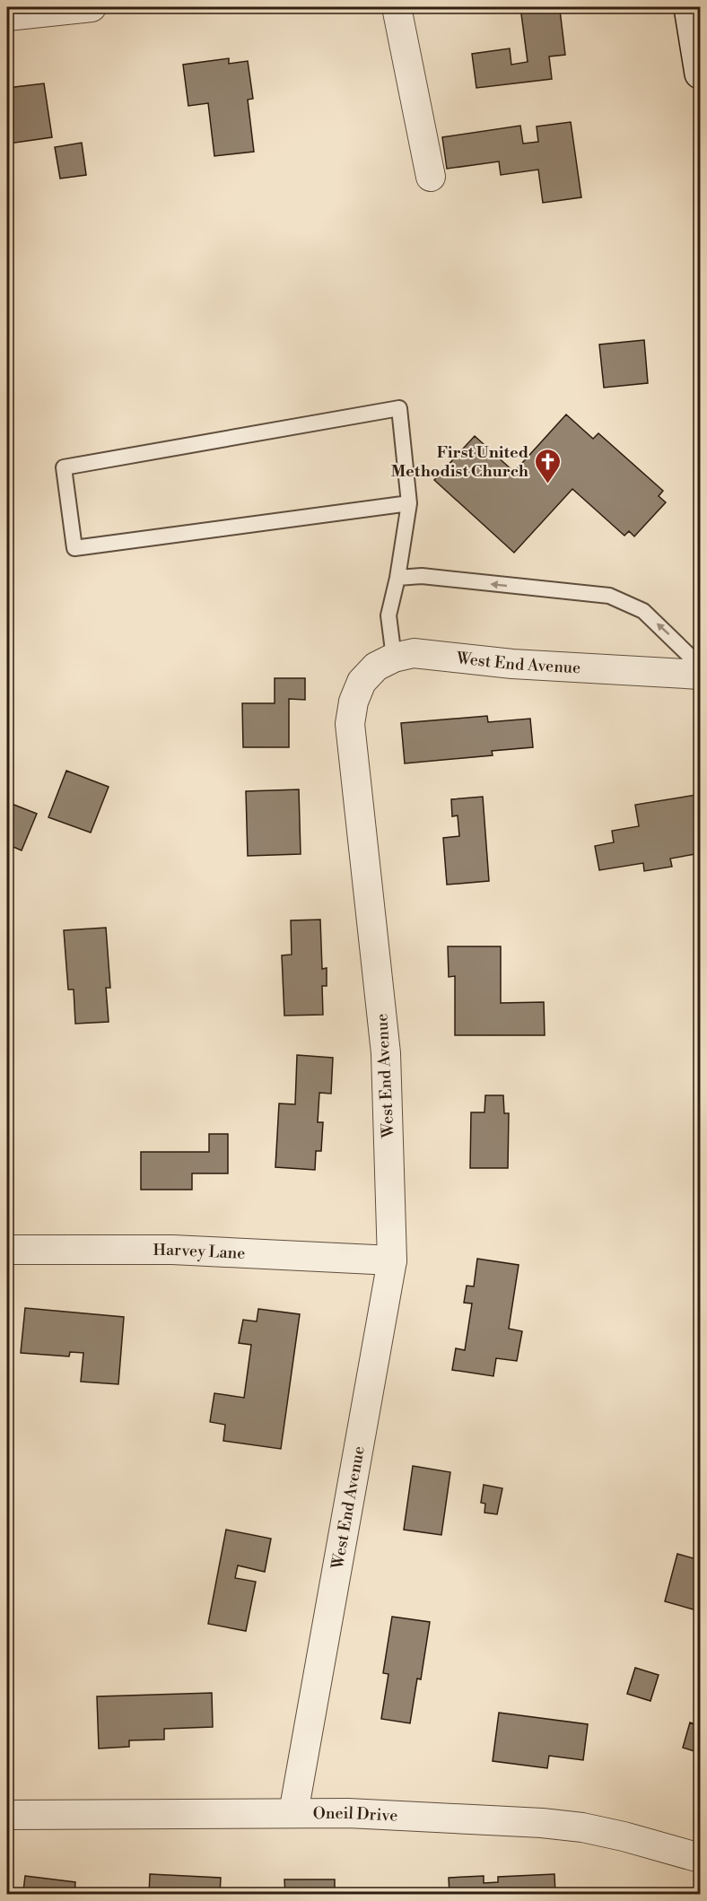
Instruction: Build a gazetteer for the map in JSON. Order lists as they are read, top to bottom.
{
  "streets": {
    "street": ["West End Avenue", "Harvey Lane", "Oneil Drive"]
  },
  "crossings": [
    ["West End Avenue", "Harvey Lane"],
    ["West End Avenue", "Oneil Drive"]
  ],
  "places": {
    "church": ["First United Methodist Church"]
  }
}
